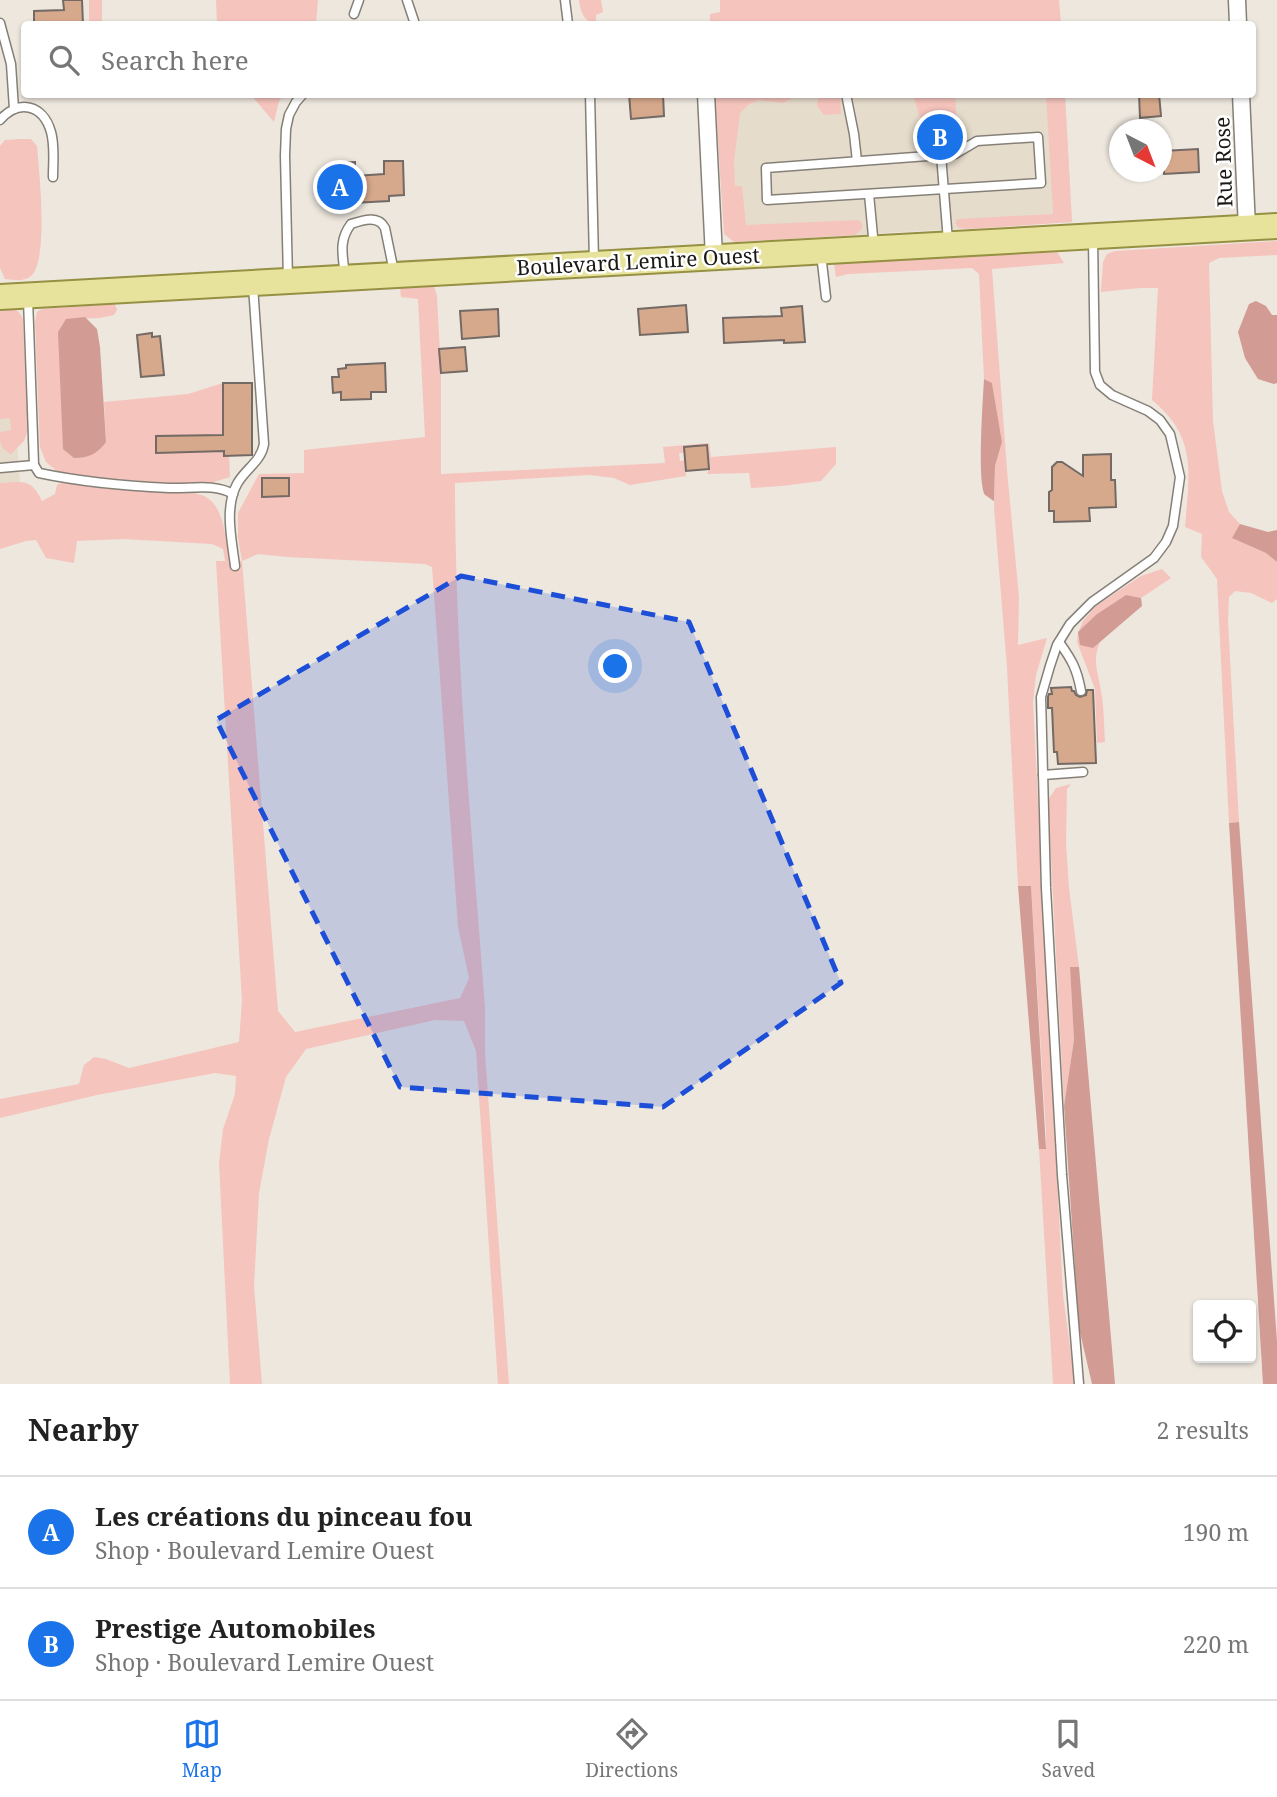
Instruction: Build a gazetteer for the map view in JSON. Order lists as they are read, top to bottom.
{
  "streets": {
    "main road": ["Boulevard Lemire Ouest"],
    "street": ["Rue Rose"]
  },
  "crossings": [
    ["Rue Rose", "Boulevard Lemire Ouest"]
  ],
  "north": "bottom right",
  "page": {
    "search": "Search here",
    "pins": ["B", "A"],
    "heading": ["Nearby", "2 results"],
    "list": [
      {
        "mark": "A",
        "name": "Les créations du pinceau fou",
        "note": "Shop · Boulevard Lemire Ouest",
        "value": "190 m"
      },
      {
        "mark": "B",
        "name": "Prestige Automobiles",
        "note": "Shop · Boulevard Lemire Ouest",
        "value": "220 m"
      }
    ],
    "nav": ["Map", "Directions", "Saved"]
  }
}
